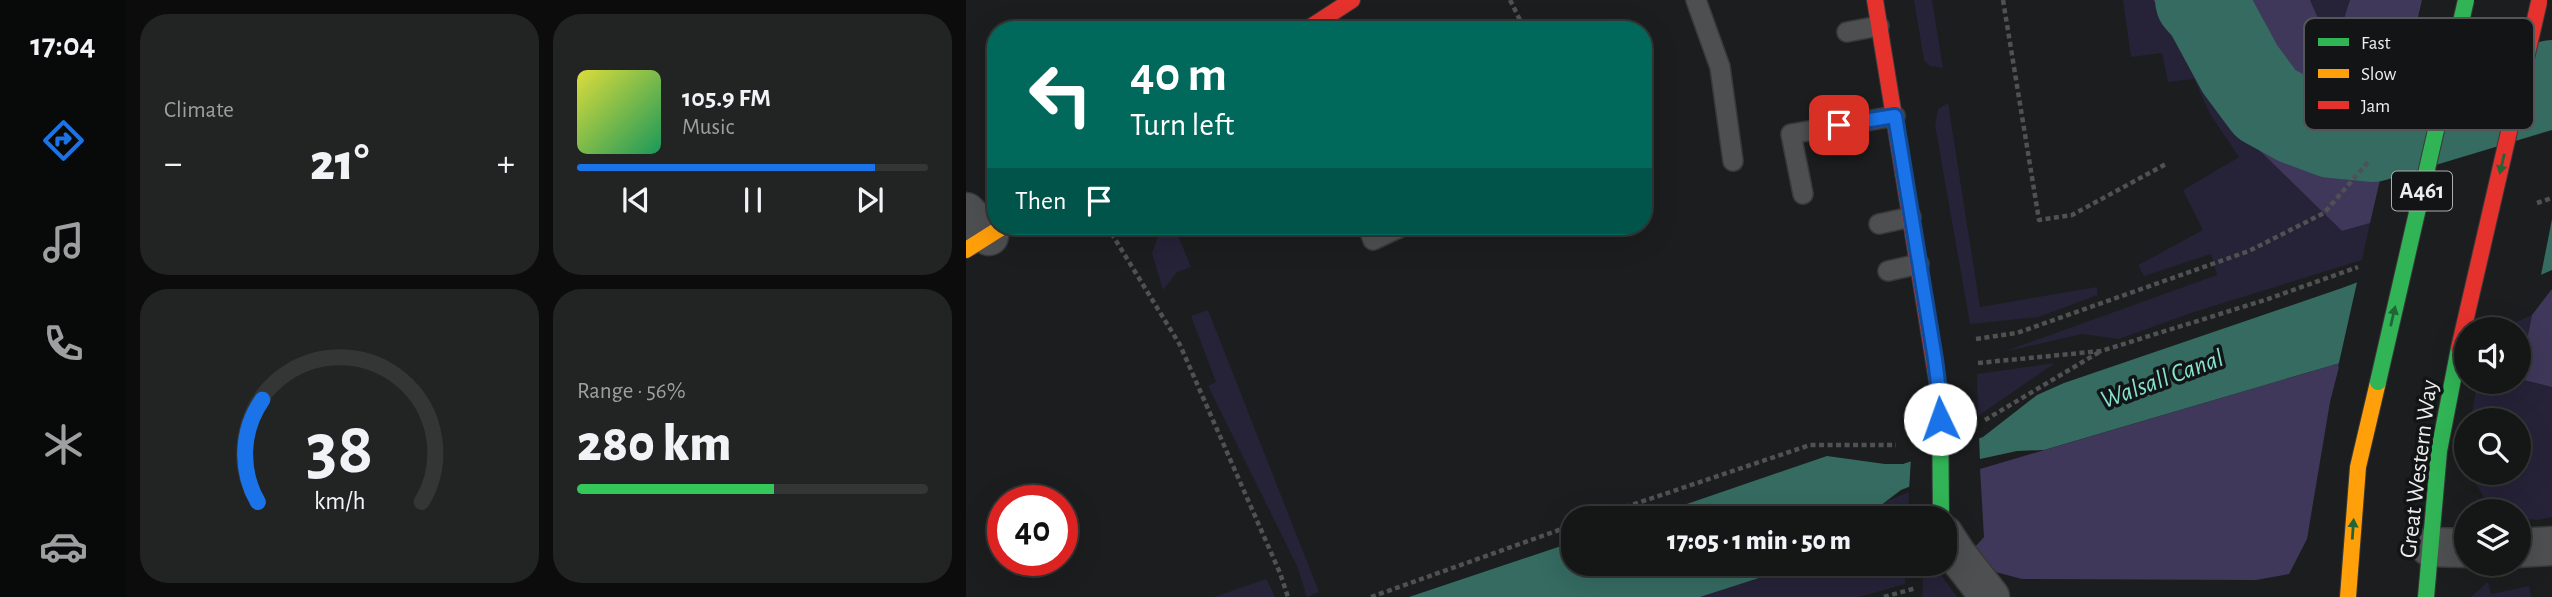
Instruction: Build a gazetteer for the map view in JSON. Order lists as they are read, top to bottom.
{
  "streets": {
    "main road": ["A461", "Great Western Way"]
  },
  "water": ["Walsall Canal"],
  "legend": ["Fast", "Slow", "Jam"],
  "page": {
    "tabs": "17:04",
    "tile": [
      "Climate",
      ["Range · 56%", "280 km"]
    ],
    "turn": ["40 m", "Turn left"],
    "song": ["105.9 FM", "Music"],
    "heat": ["−", "21°", "+"],
    "then": "Then",
    "limit": "40",
    "trip": "17:05 · 1 min · 50 m",
    "gauge": ["38", "km/h"]
  }
}
